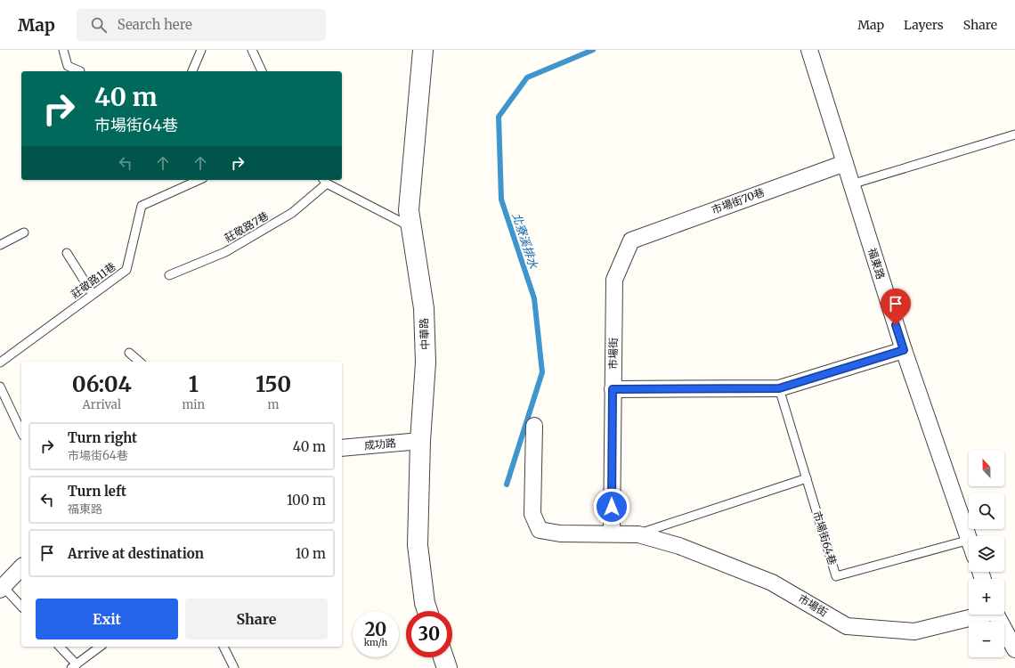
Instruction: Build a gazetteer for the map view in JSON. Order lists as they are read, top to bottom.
{
  "streets": {
    "street": [
      "市場街70巷",
      "福東路",
      "中華路",
      "市場街",
      "成功路"
    ],
    "lane": ["莊敬路7巷", "莊敬路11巷", "市場街64巷"]
  },
  "crossings": [
    ["市場街70巷", "福東路"],
    ["市場街70巷", "市場街"],
    ["中華路", "成功路"],
    ["市場街", "市場街64巷"]
  ],
  "water": ["北寮溪排水"],
  "north": "top",
  "page": {
    "header": "Map",
    "search": "Search here",
    "nav": ["Map", "Layers", "Share"],
    "turn": ["40 m", "市場街64巷"],
    "eta": [
      "06:04",
      "Arrival",
      "1",
      "min",
      "150",
      "m"
    ],
    "list": [
      {
        "name": "Turn right",
        "note": "市場街64巷",
        "value": "40 m"
      },
      {
        "name": "Turn left",
        "note": "福東路",
        "value": "100 m"
      },
      {
        "name": "Arrive at destination",
        "value": "10 m"
      }
    ],
    "map_buttons": ["+", "−"],
    "buttons": ["Exit", "Share"],
    "speed": "20 km/h",
    "limit": "30"
  }
}
